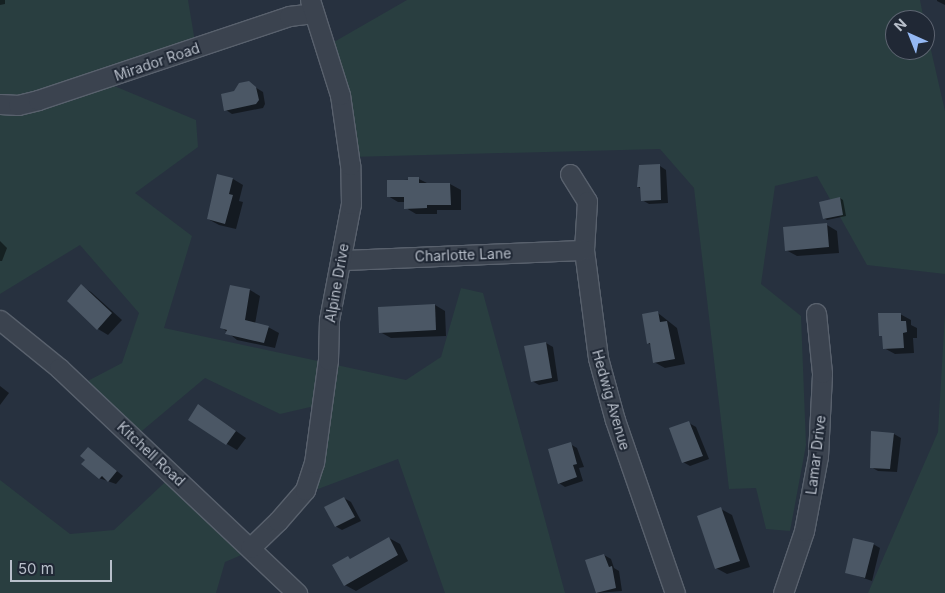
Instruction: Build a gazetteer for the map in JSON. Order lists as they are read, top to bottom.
{
  "streets": {
    "street": [
      "Mirador Road",
      "Charlotte Lane",
      "Alpine Drive",
      "Hedwig Avenue",
      "Kitchell Road",
      "Lamar Drive"
    ]
  },
  "crossings": [
    ["Mirador Road", "Alpine Drive"],
    ["Charlotte Lane", "Alpine Drive"],
    ["Charlotte Lane", "Hedwig Avenue"],
    ["Alpine Drive", "Kitchell Road"]
  ],
  "scale_bar": "50 m",
  "north": "top left"
}
